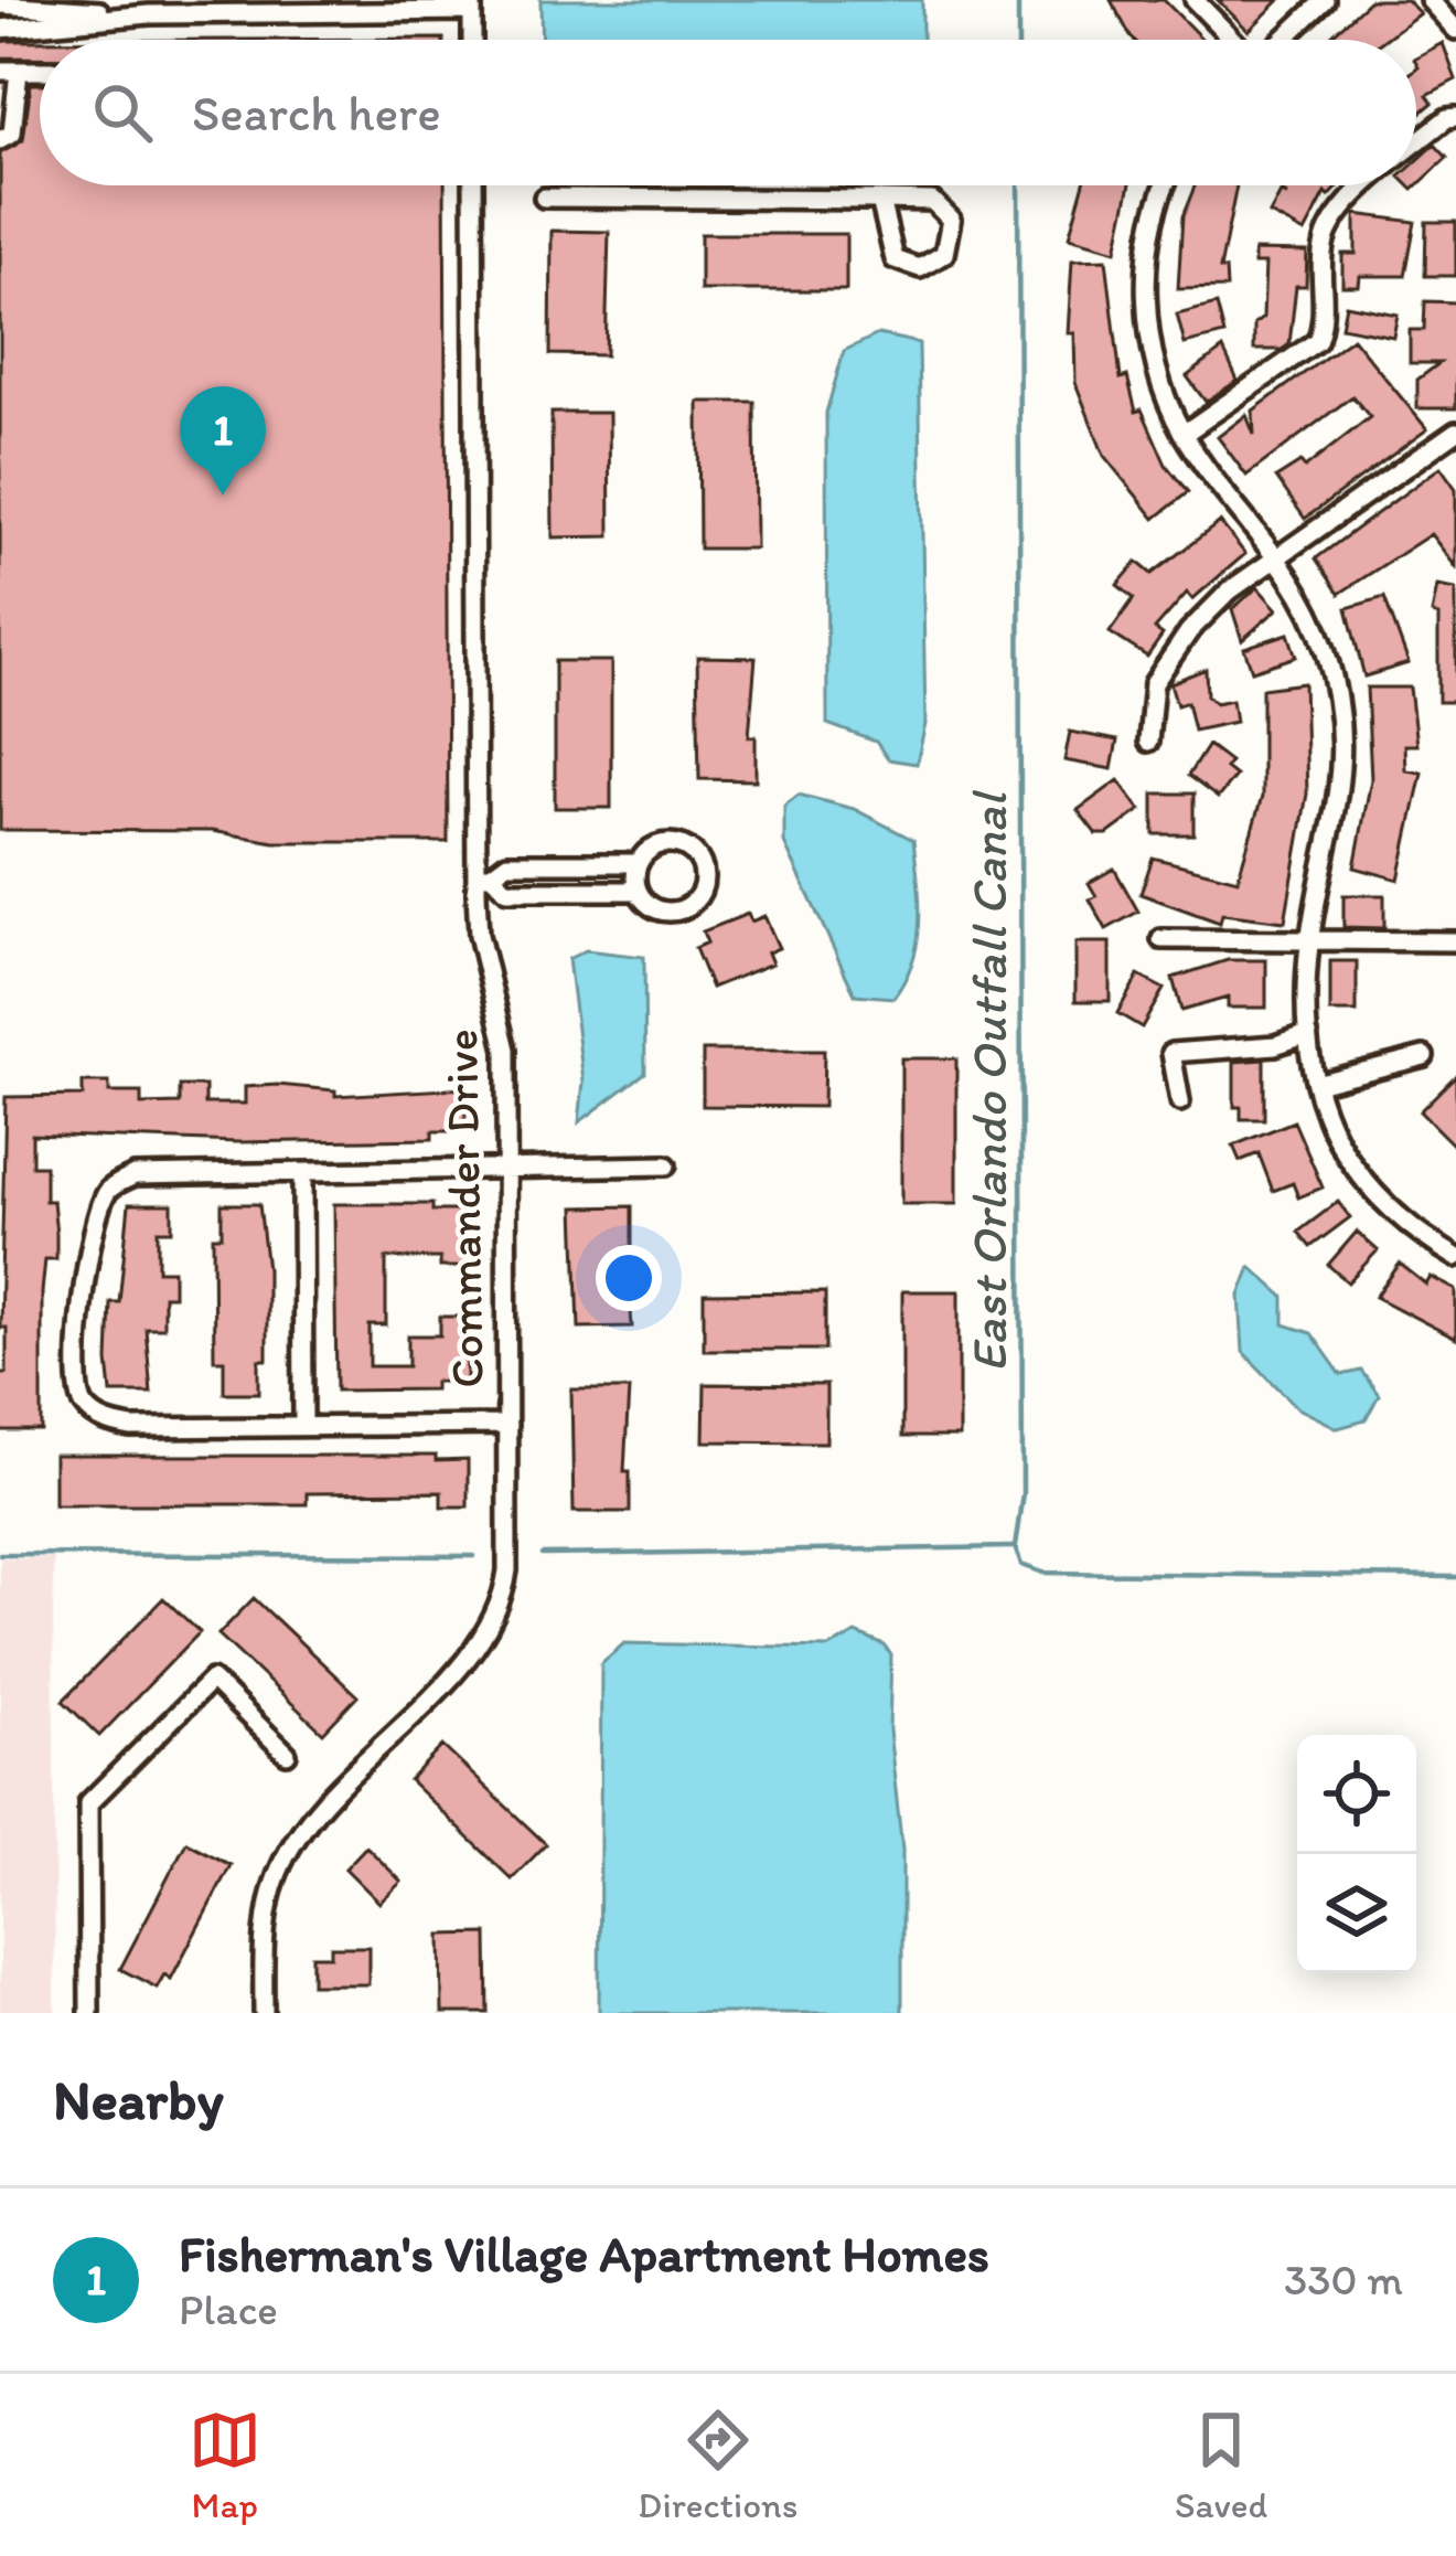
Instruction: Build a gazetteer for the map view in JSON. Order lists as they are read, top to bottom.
{
  "streets": {
    "street": ["Commander Drive"]
  },
  "water": ["East Orlando Outfall Canal"],
  "page": {
    "search": "Search here",
    "pins": "1",
    "heading": "Nearby",
    "list": [
      {
        "mark": "1",
        "name": "Fisherman's Village Apartment Homes",
        "note": "Place",
        "value": "330 m"
      }
    ],
    "nav": ["Map", "Directions", "Saved"]
  }
}
